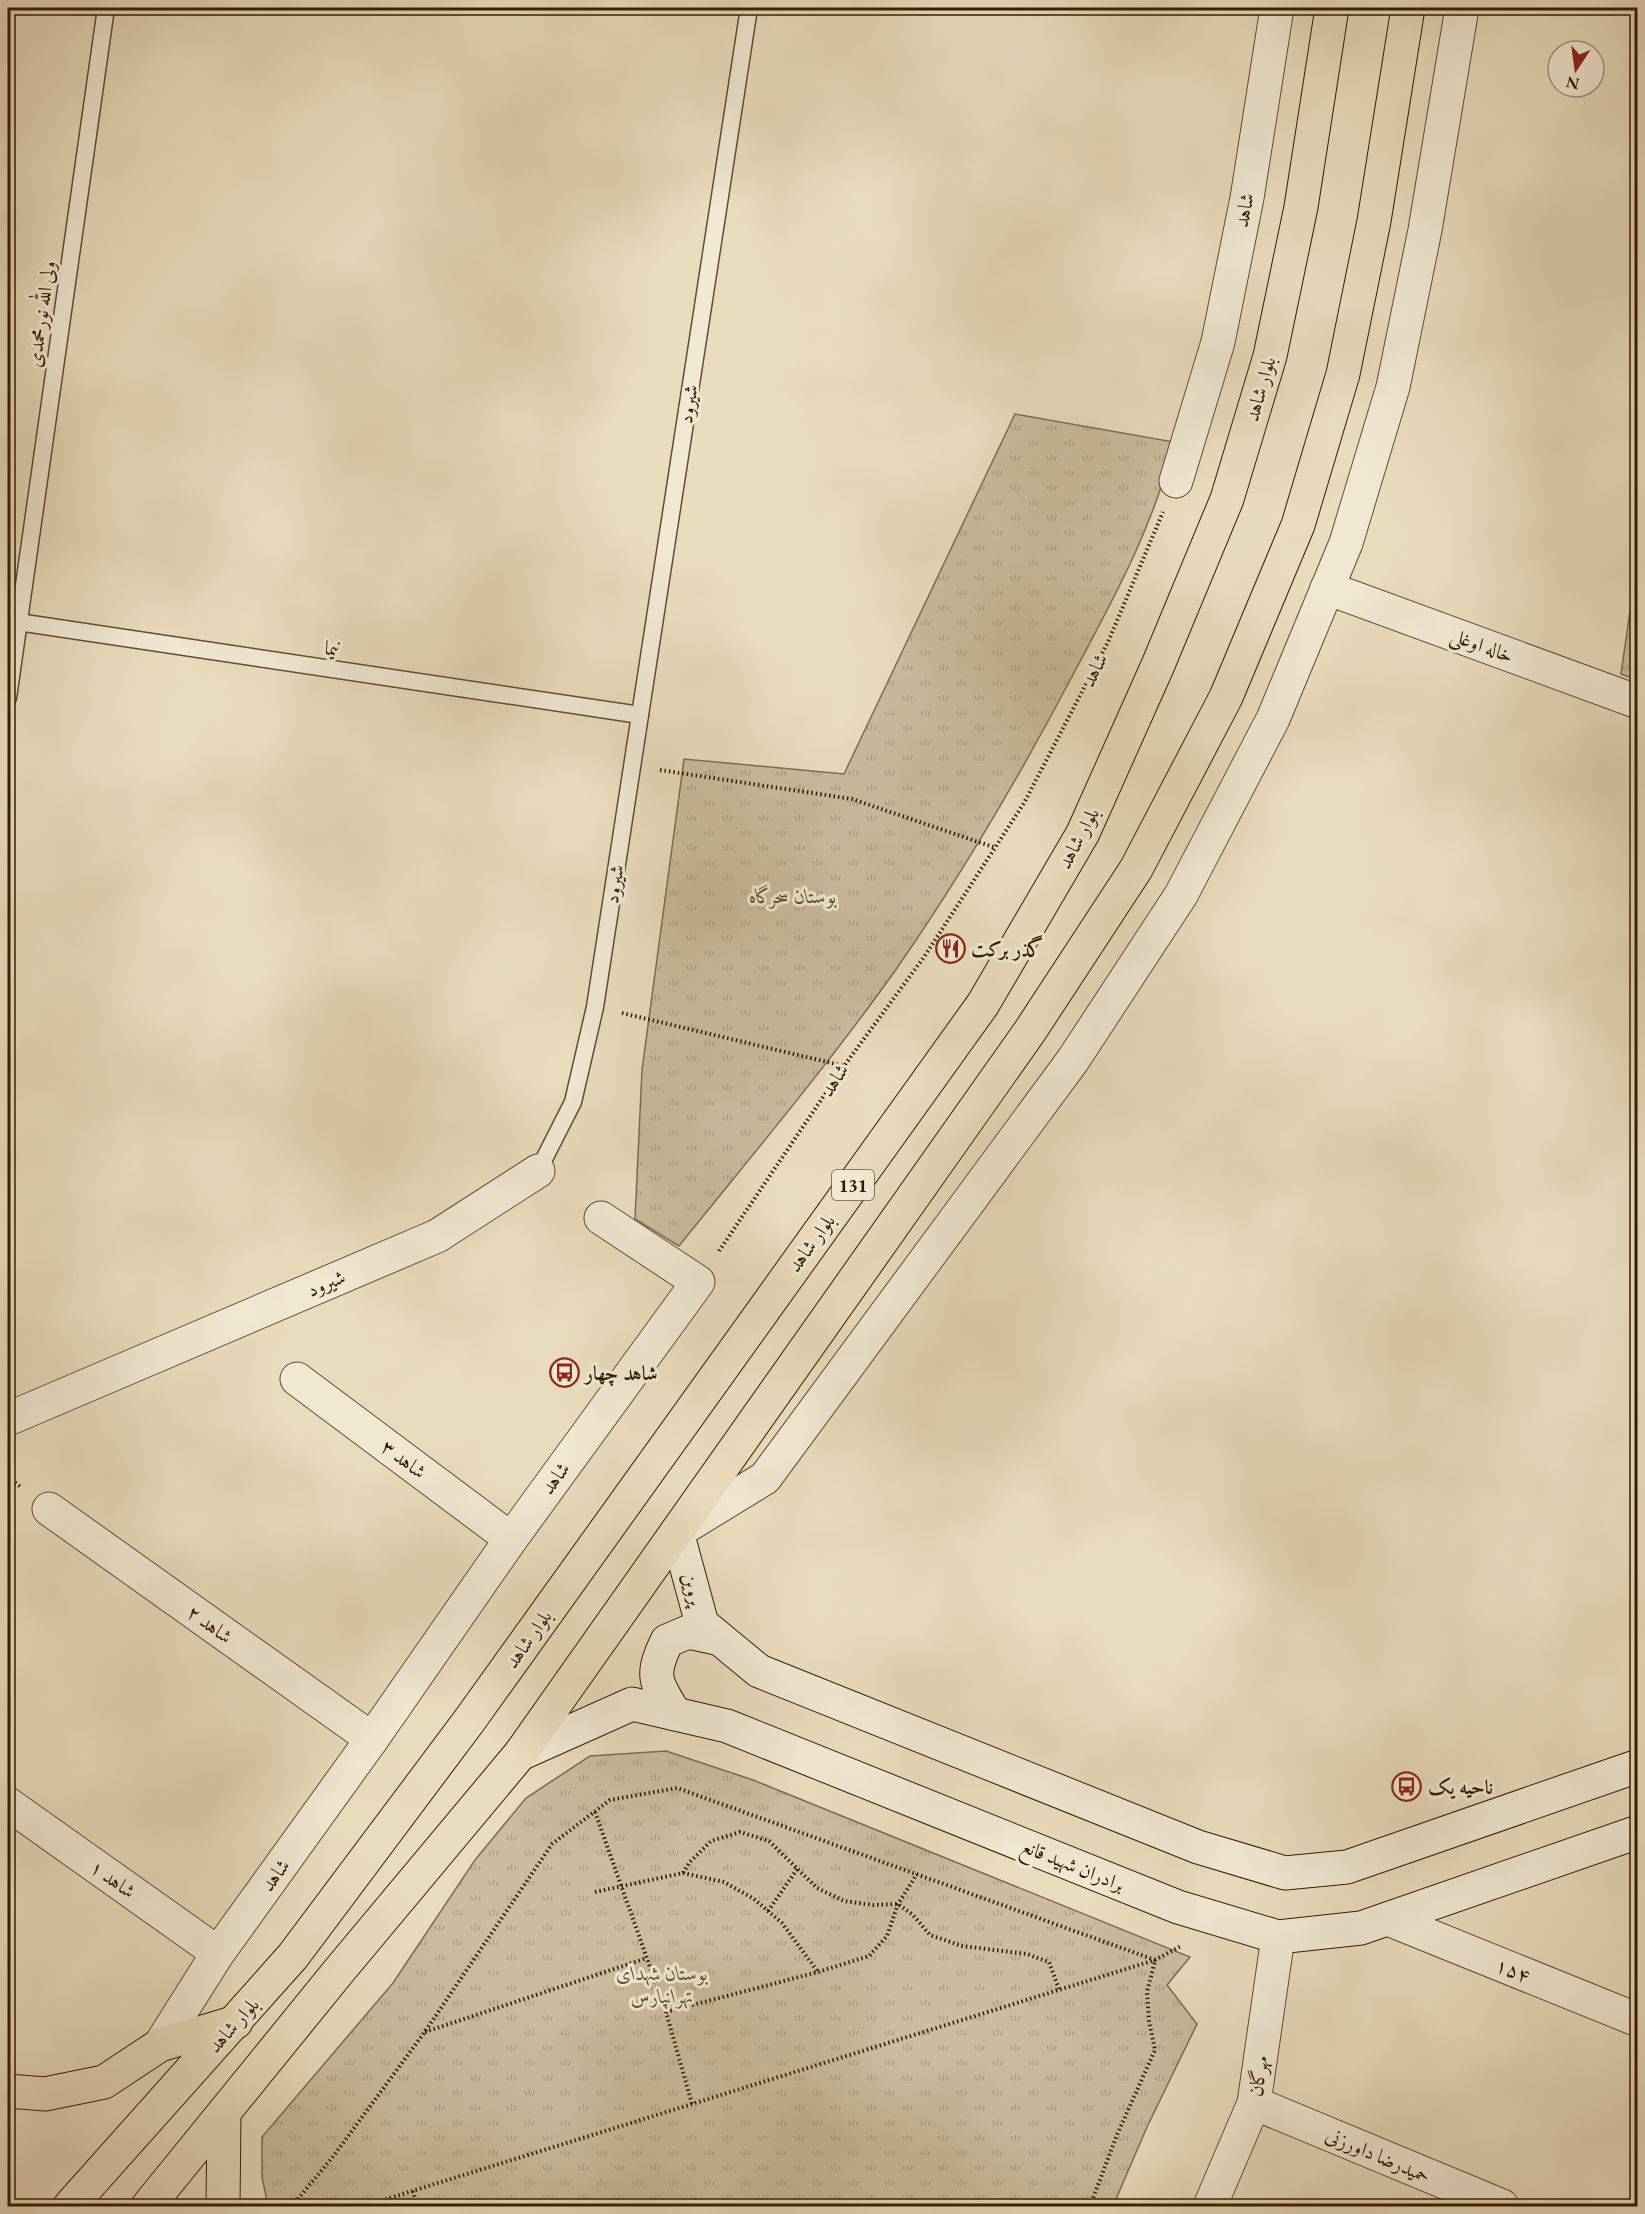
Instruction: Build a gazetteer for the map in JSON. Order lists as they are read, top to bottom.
{
  "streets": {
    "main road": ["بلوار شاهد", "131"],
    "street": [
      "شاهد",
      "شیرود",
      "خاله اوغلی",
      "شاهد ۳",
      "پروین",
      "شاهد ۲",
      "برادران شهید قانع",
      "شاهد ۱",
      "۱۵۴",
      "مهرگان",
      "حمیدرضا داورزنی"
    ],
    "lane": ["ولی الله نورمحمدی", "نیما"]
  },
  "crossings": [
    ["شاهد", "شاهد ۳"],
    ["شاهد", "شاهد ۲"],
    ["شاهد", "شاهد ۱"],
    ["ولی الله نورمحمدی", "نیما"],
    ["شیرود", "نیما"],
    ["برادران شهید قانع", "۱۵۴"],
    ["برادران شهید قانع", "مهرگان"],
    ["مهرگان", "حمیدرضا داورزنی"]
  ],
  "parks": ["بوستان سحرگاه", "بوستان شهدای تهرانپارس"],
  "places": {
    "restaurant": ["گذر برکت"],
    "bus stop": ["شاهد چهار", "ناحیه یک"]
  },
  "north": "bottom"
}
